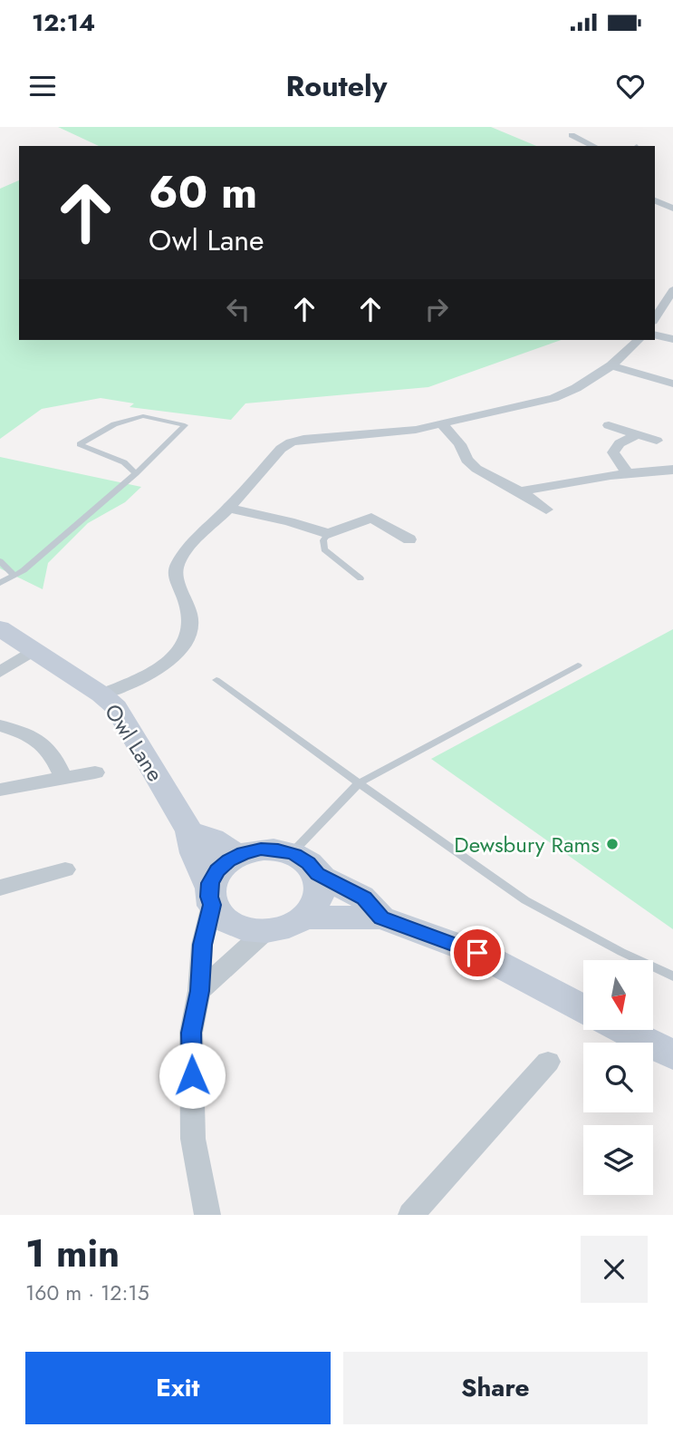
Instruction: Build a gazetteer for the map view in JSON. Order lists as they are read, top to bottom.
{
  "streets": {
    "main road": ["Owl Lane"]
  },
  "places": ["Dewsbury Rams"],
  "north": "bottom",
  "page": {
    "status": "12:14",
    "header": "Routely",
    "turn": ["60 m", "Owl Lane"],
    "heading": ["1 min", "160 m · 12:15"],
    "buttons": ["Exit", "Share"]
  }
}
